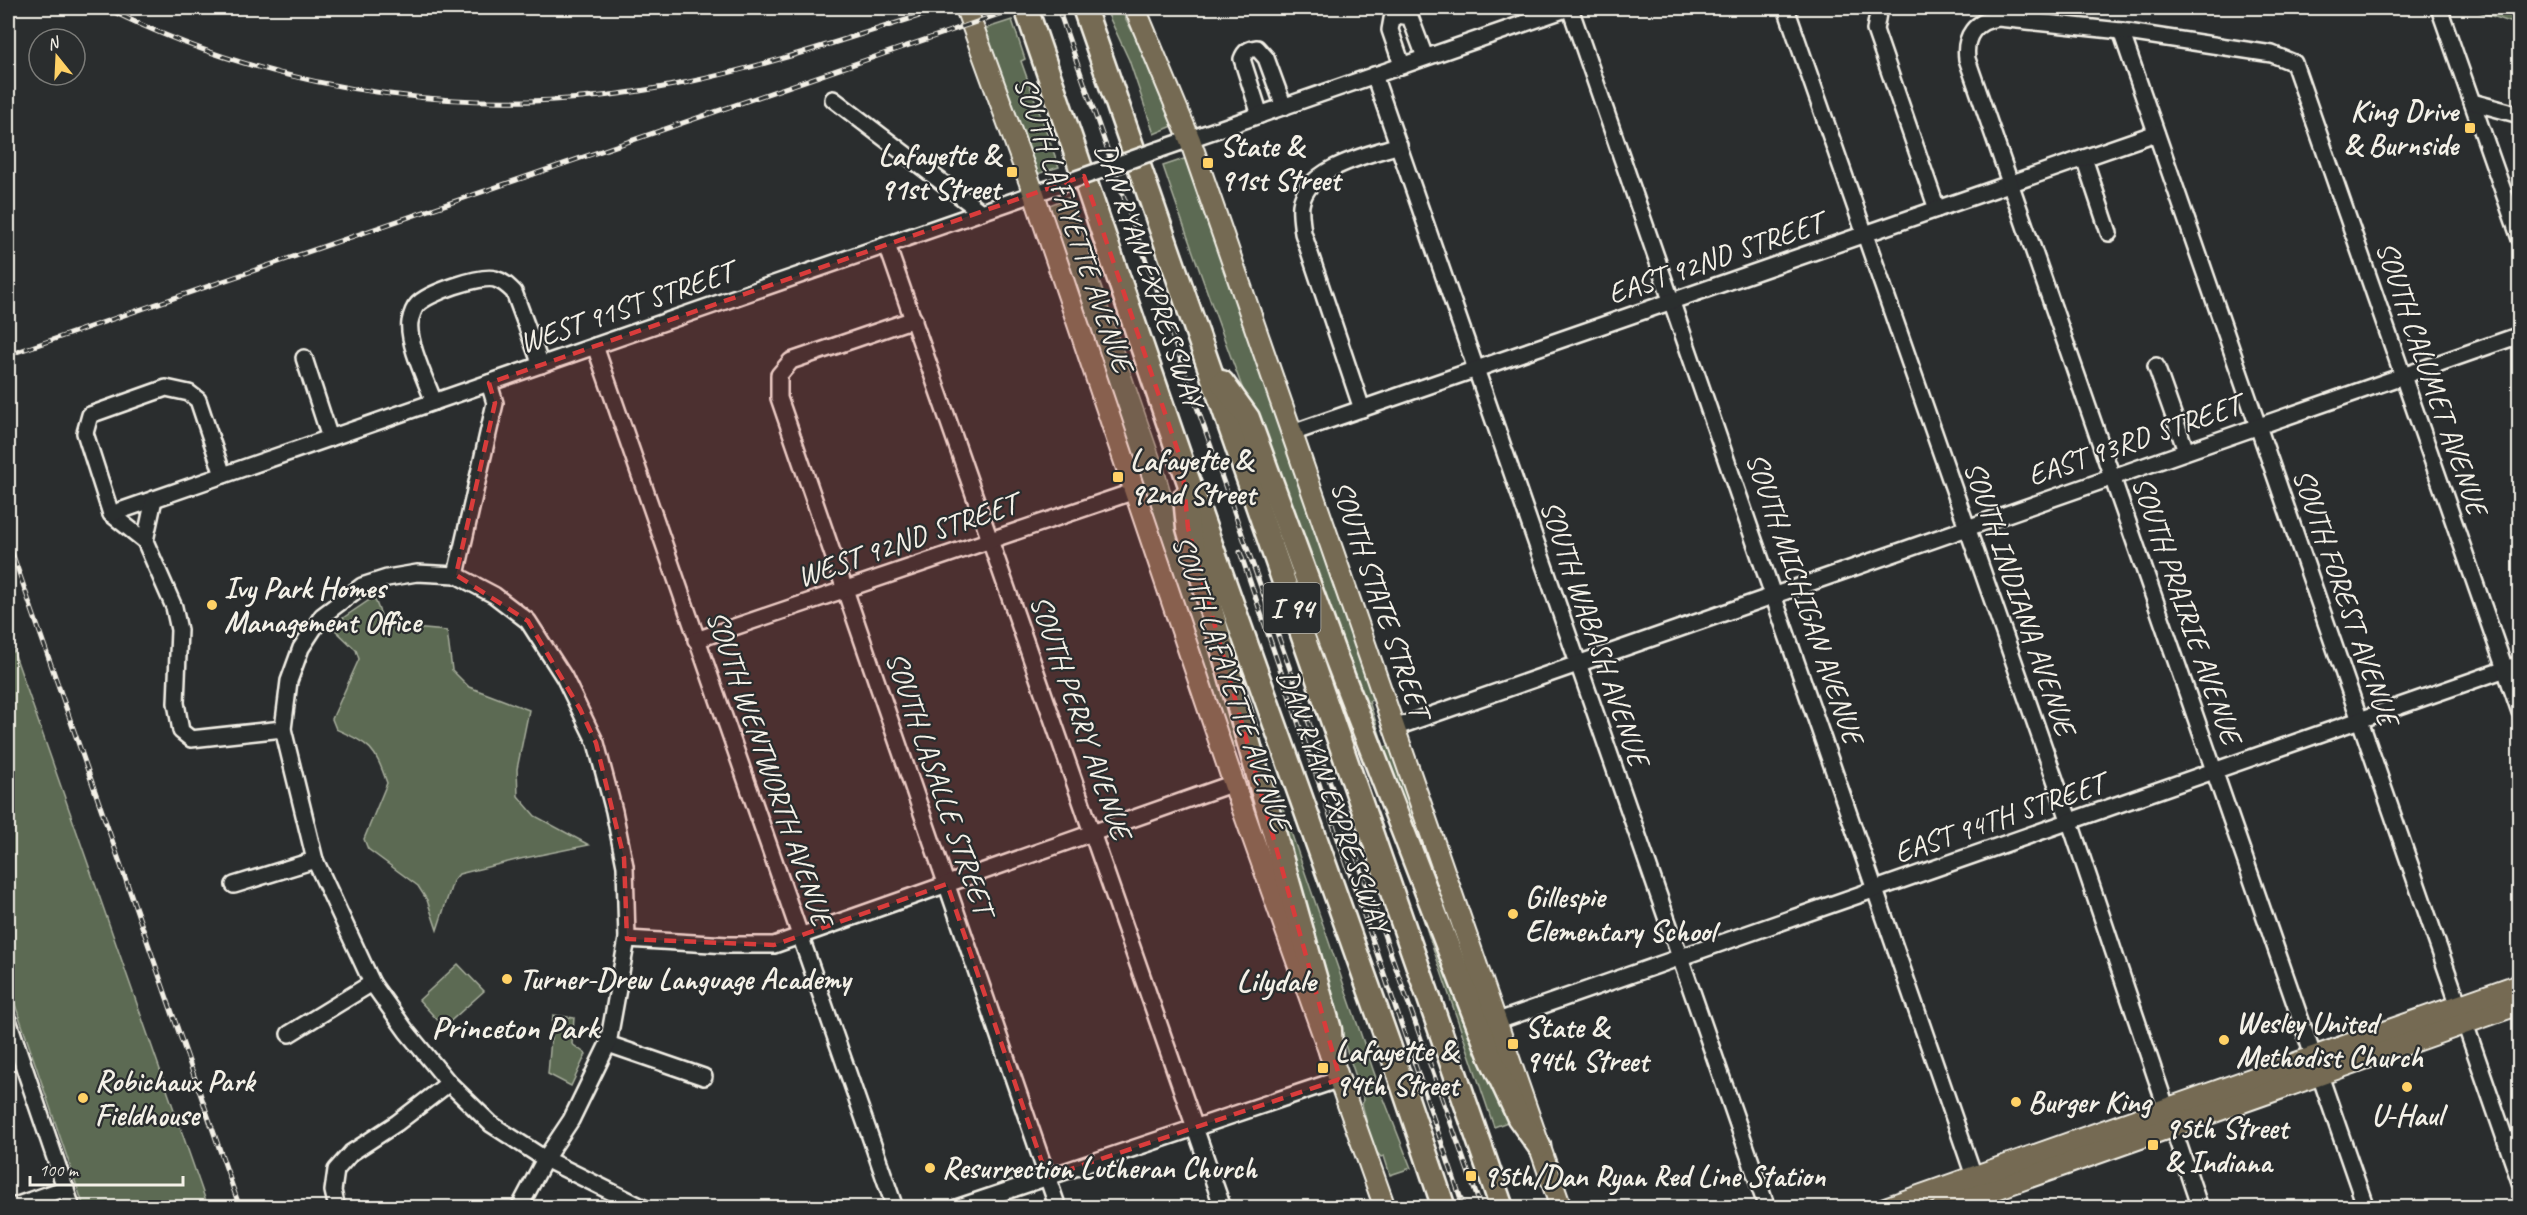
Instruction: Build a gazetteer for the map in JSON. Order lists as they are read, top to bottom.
{
  "streets": {
    "highway": ["DAN RYAN EXPRESSWAY", "I 94"],
    "main road": ["SOUTH LAFAYETTE AVENUE", "SOUTH STATE STREET"],
    "street": [
      "EAST 92ND STREET",
      "WEST 91ST STREET",
      "SOUTH CALUMET AVENUE",
      "EAST 93RD STREET",
      "WEST 92ND STREET",
      "SOUTH FOREST AVENUE",
      "SOUTH MICHIGAN AVENUE",
      "SOUTH INDIANA AVENUE",
      "SOUTH PRAIRIE AVENUE",
      "SOUTH WABASH AVENUE",
      "SOUTH PERRY AVENUE",
      "SOUTH WENTWORTH AVENUE",
      "SOUTH LASALLE STREET",
      "EAST 94TH STREET"
    ]
  },
  "crossings": [
    ["SOUTH LAFAYETTE AVENUE", "WEST 91ST STREET"],
    ["SOUTH LAFAYETTE AVENUE", "WEST 92ND STREET"],
    ["EAST 92ND STREET", "SOUTH FOREST AVENUE"],
    ["EAST 92ND STREET", "SOUTH MICHIGAN AVENUE"],
    ["EAST 92ND STREET", "SOUTH INDIANA AVENUE"],
    ["EAST 92ND STREET", "SOUTH STATE STREET"],
    ["EAST 92ND STREET", "SOUTH PRAIRIE AVENUE"],
    ["EAST 92ND STREET", "SOUTH WABASH AVENUE"],
    ["WEST 91ST STREET", "SOUTH MICHIGAN AVENUE"],
    ["WEST 91ST STREET", "SOUTH STATE STREET"],
    ["WEST 91ST STREET", "SOUTH WABASH AVENUE"],
    ["WEST 91ST STREET", "SOUTH PERRY AVENUE"],
    ["WEST 91ST STREET", "SOUTH WENTWORTH AVENUE"],
    ["SOUTH CALUMET AVENUE", "EAST 93RD STREET"],
    ["SOUTH CALUMET AVENUE", "SOUTH FOREST AVENUE"],
    ["SOUTH CALUMET AVENUE", "SOUTH PRAIRIE AVENUE"],
    ["SOUTH CALUMET AVENUE", "EAST 94TH STREET"],
    ["EAST 93RD STREET", "SOUTH FOREST AVENUE"],
    ["EAST 93RD STREET", "SOUTH MICHIGAN AVENUE"],
    ["EAST 93RD STREET", "SOUTH INDIANA AVENUE"],
    ["EAST 93RD STREET", "SOUTH STATE STREET"],
    ["EAST 93RD STREET", "SOUTH PRAIRIE AVENUE"],
    ["EAST 93RD STREET", "SOUTH WABASH AVENUE"],
    ["WEST 92ND STREET", "SOUTH PERRY AVENUE"],
    ["WEST 92ND STREET", "SOUTH WENTWORTH AVENUE"],
    ["WEST 92ND STREET", "SOUTH LASALLE STREET"],
    ["SOUTH FOREST AVENUE", "SOUTH PRAIRIE AVENUE"],
    ["SOUTH FOREST AVENUE", "EAST 94TH STREET"],
    ["SOUTH MICHIGAN AVENUE", "EAST 94TH STREET"],
    ["SOUTH INDIANA AVENUE", "EAST 94TH STREET"],
    ["SOUTH STATE STREET", "EAST 94TH STREET"],
    ["SOUTH PRAIRIE AVENUE", "EAST 94TH STREET"],
    ["SOUTH WABASH AVENUE", "EAST 94TH STREET"],
    ["SOUTH PERRY AVENUE", "SOUTH LASALLE STREET"]
  ],
  "districts": ["Lilydale", "Princeton Park"],
  "places": {
    "transit": [
      "King Drive & Burnside",
      "State & 91st Street",
      "Lafayette & 91st Street",
      "Lafayette & 92nd Street",
      "State & 94th Street",
      "Lafayette & 94th Street",
      "95th Street & Indiana",
      "95th/Dan Ryan Red Line Station"
    ],
    "other": [
      "Ivy Park Homes Management Office",
      "Gillespie Elementary School",
      "Turner-Drew Language Academy",
      "Wesley United Methodist Church",
      "U-Haul",
      "Robichaux Park Fieldhouse",
      "Burger King",
      "Resurrection Lutheran Church"
    ]
  },
  "scale_bar": "100 m",
  "north": "top"
}
